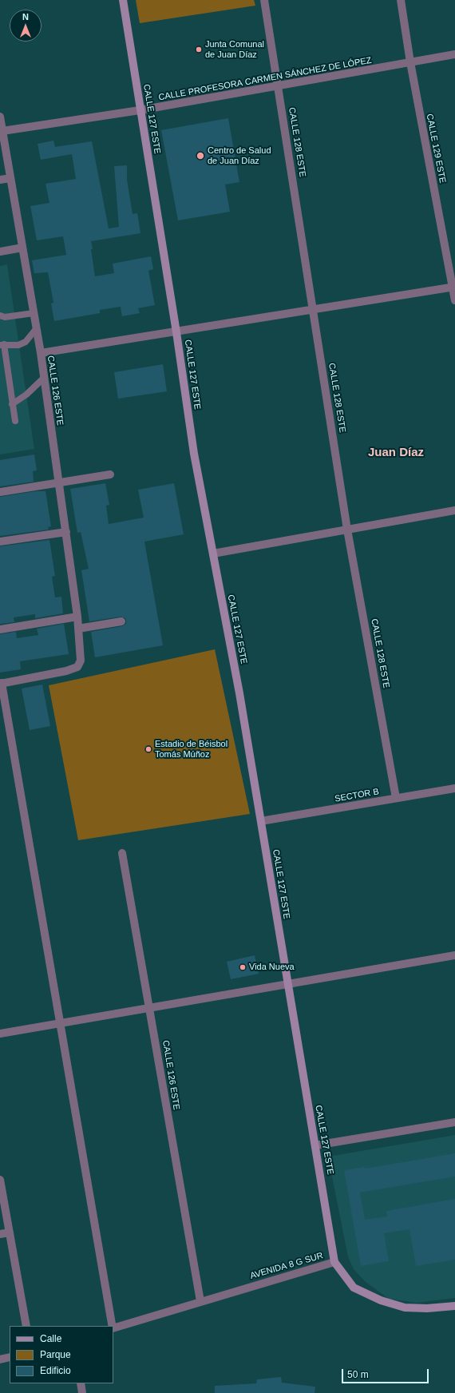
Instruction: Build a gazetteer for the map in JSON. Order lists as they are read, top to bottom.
{
  "streets": {
    "street": [
      "CALLE PROFESORA CARMEN SÁNCHEZ DE LÓPEZ",
      "CALLE 127 ESTE",
      "CALLE 128 ESTE",
      "CALLE 129 ESTE",
      "CALLE 126 ESTE",
      "SECTOR B",
      "AVENIDA 8 G SUR"
    ]
  },
  "crossings": [
    ["CALLE PROFESORA CARMEN SÁNCHEZ DE LÓPEZ", "CALLE 127 ESTE"],
    ["CALLE PROFESORA CARMEN SÁNCHEZ DE LÓPEZ", "CALLE 128 ESTE"],
    ["CALLE PROFESORA CARMEN SÁNCHEZ DE LÓPEZ", "CALLE 129 ESTE"],
    ["CALLE PROFESORA CARMEN SÁNCHEZ DE LÓPEZ", "CALLE 126 ESTE"],
    ["CALLE 127 ESTE", "SECTOR B"],
    ["CALLE 127 ESTE", "AVENIDA 8 G SUR"],
    ["CALLE 128 ESTE", "SECTOR B"],
    ["CALLE 126 ESTE", "AVENIDA 8 G SUR"]
  ],
  "districts": ["Juan Díaz"],
  "places": [
    "Junta Comunal de Juan Díaz",
    "Centro de Salud de Juan Díaz",
    "Estadio de Béisbol Tomás Múñoz",
    "Vida Nueva"
  ],
  "legend": ["Calle", "Parque", "Edificio"],
  "scale_bar": "50 m",
  "north": "top"
}
